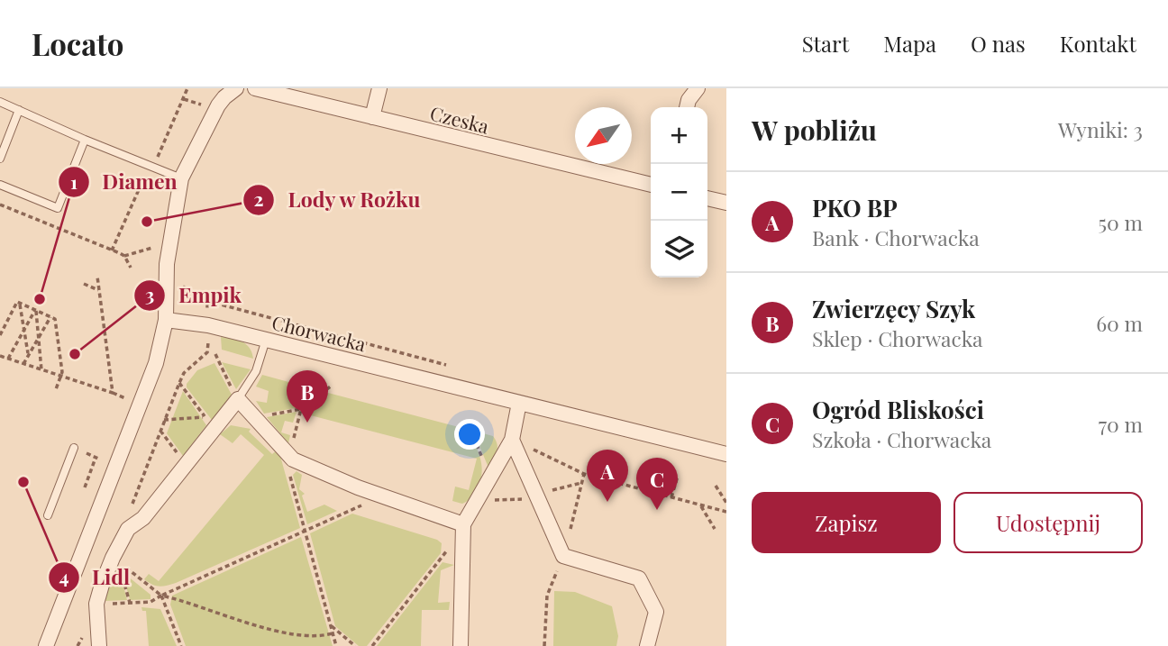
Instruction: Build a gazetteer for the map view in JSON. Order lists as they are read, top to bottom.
{
  "streets": {
    "street": ["Czeska", "Chorwacka"]
  },
  "places": [
    "Lody w Rożku",
    "Diamen",
    "Empik",
    "Lidl"
  ],
  "north": "bottom left",
  "page": {
    "header": "Locato",
    "nav": [
      "Start",
      "Mapa",
      "O nas",
      "Kontakt"
    ],
    "heading": ["W pobliżu", "Wyniki: 3"],
    "map_buttons": ["+", "−"],
    "list": [
      {
        "mark": "A",
        "name": "PKO BP",
        "note": "Bank · Chorwacka",
        "value": "50 m"
      },
      {
        "mark": "B",
        "name": "Zwierzęcy Szyk",
        "note": "Sklep · Chorwacka",
        "value": "60 m"
      },
      {
        "mark": "C",
        "name": "Ogród Bliskości",
        "note": "Szkoła · Chorwacka",
        "value": "70 m"
      }
    ],
    "pins": ["B", "A", "C"],
    "buttons": ["Zapisz", "Udostępnij"]
  }
}
